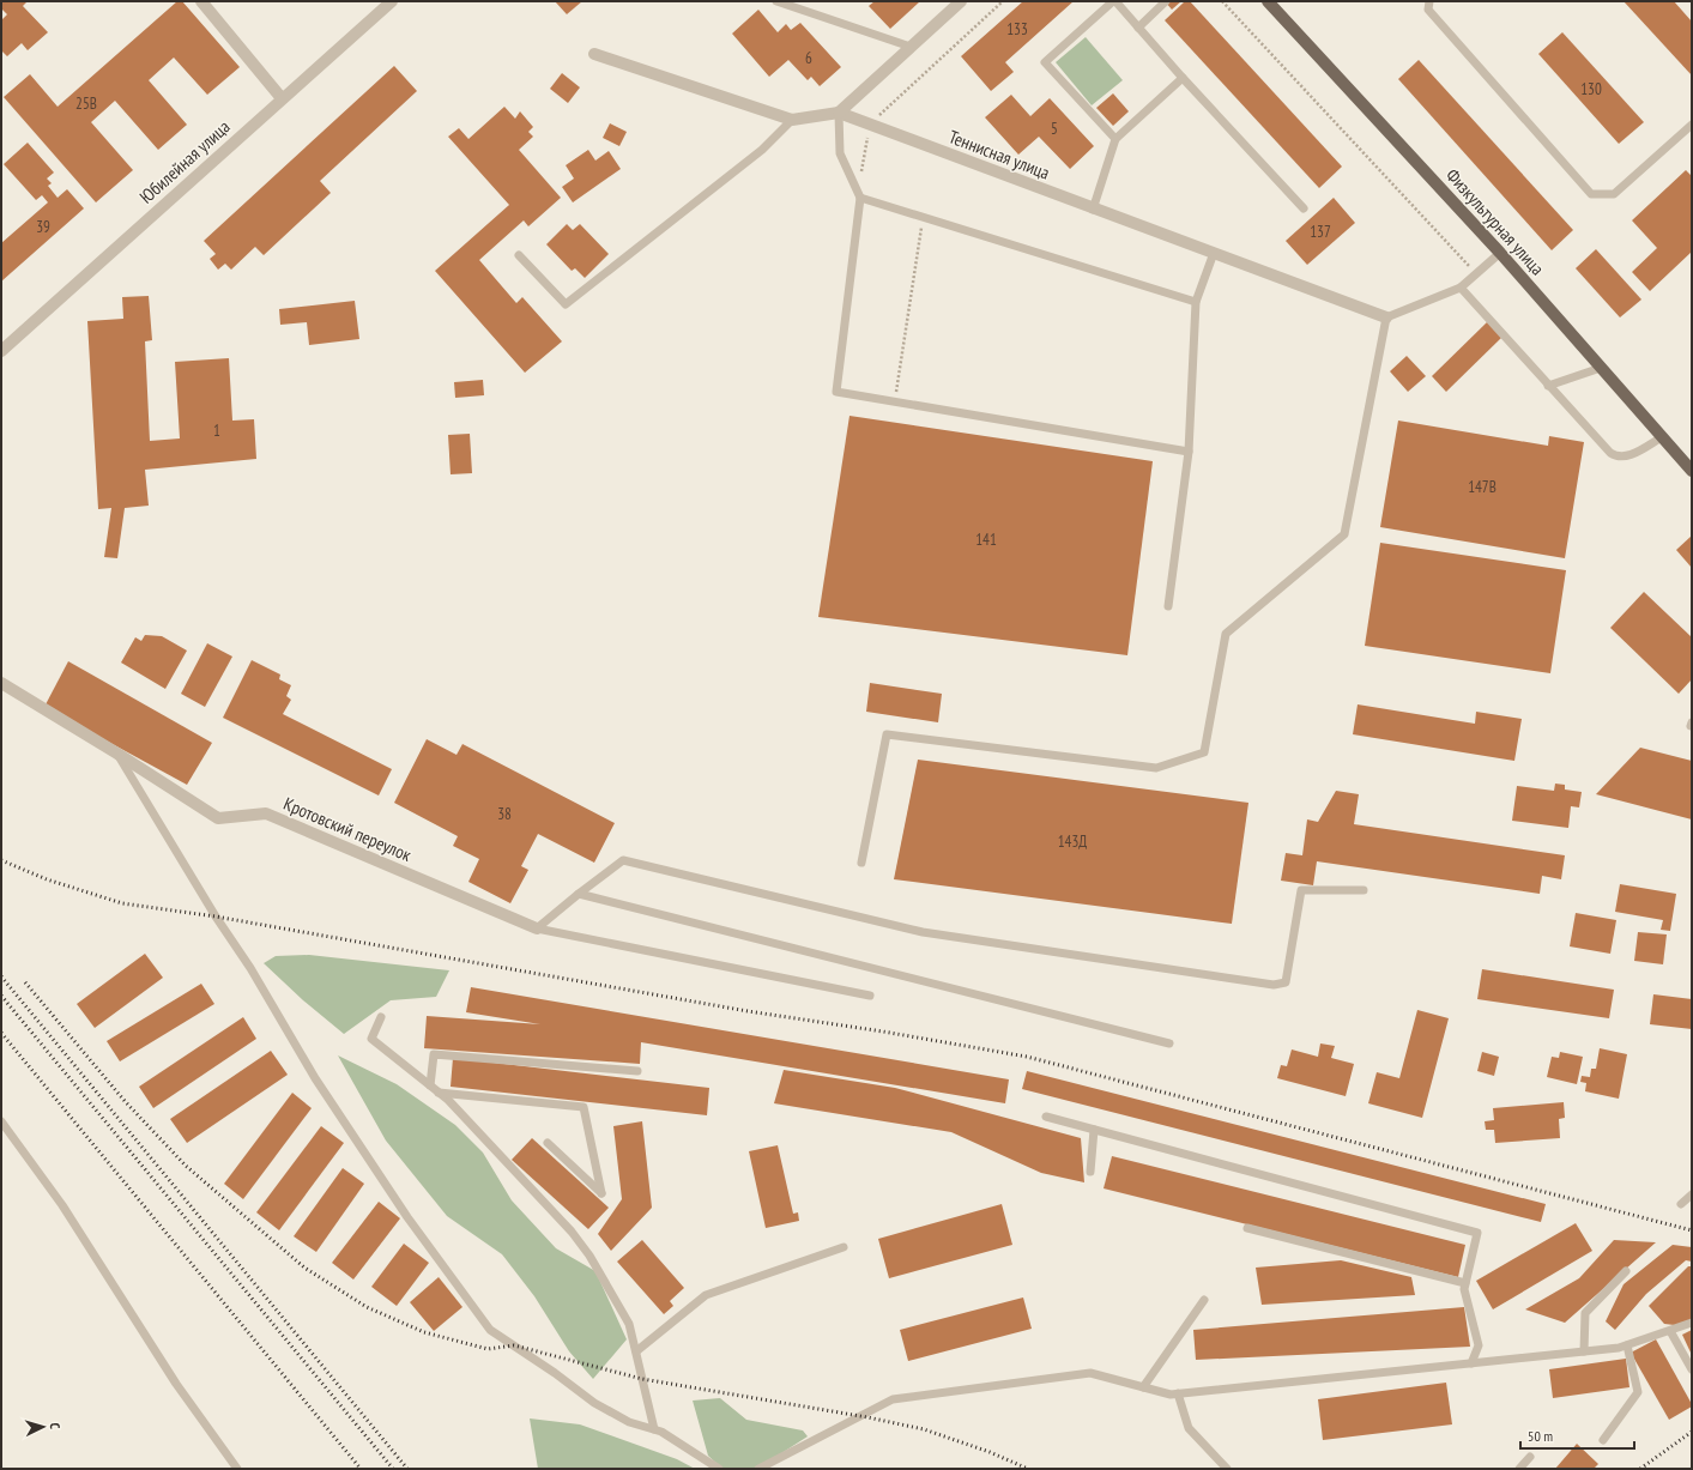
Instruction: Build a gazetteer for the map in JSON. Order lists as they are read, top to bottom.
{
  "streets": {
    "main road": ["Физкультурная улица"],
    "street": ["Теннисная улица", "Юбилейная улица", "Кротовский переулок"]
  },
  "house_numbers": [
    "133",
    "6",
    "130",
    "25В",
    "5",
    "39",
    "137",
    "1",
    "147В",
    "141",
    "38",
    "143Д"
  ],
  "scale_bar": "50 m",
  "north": "right"
}
